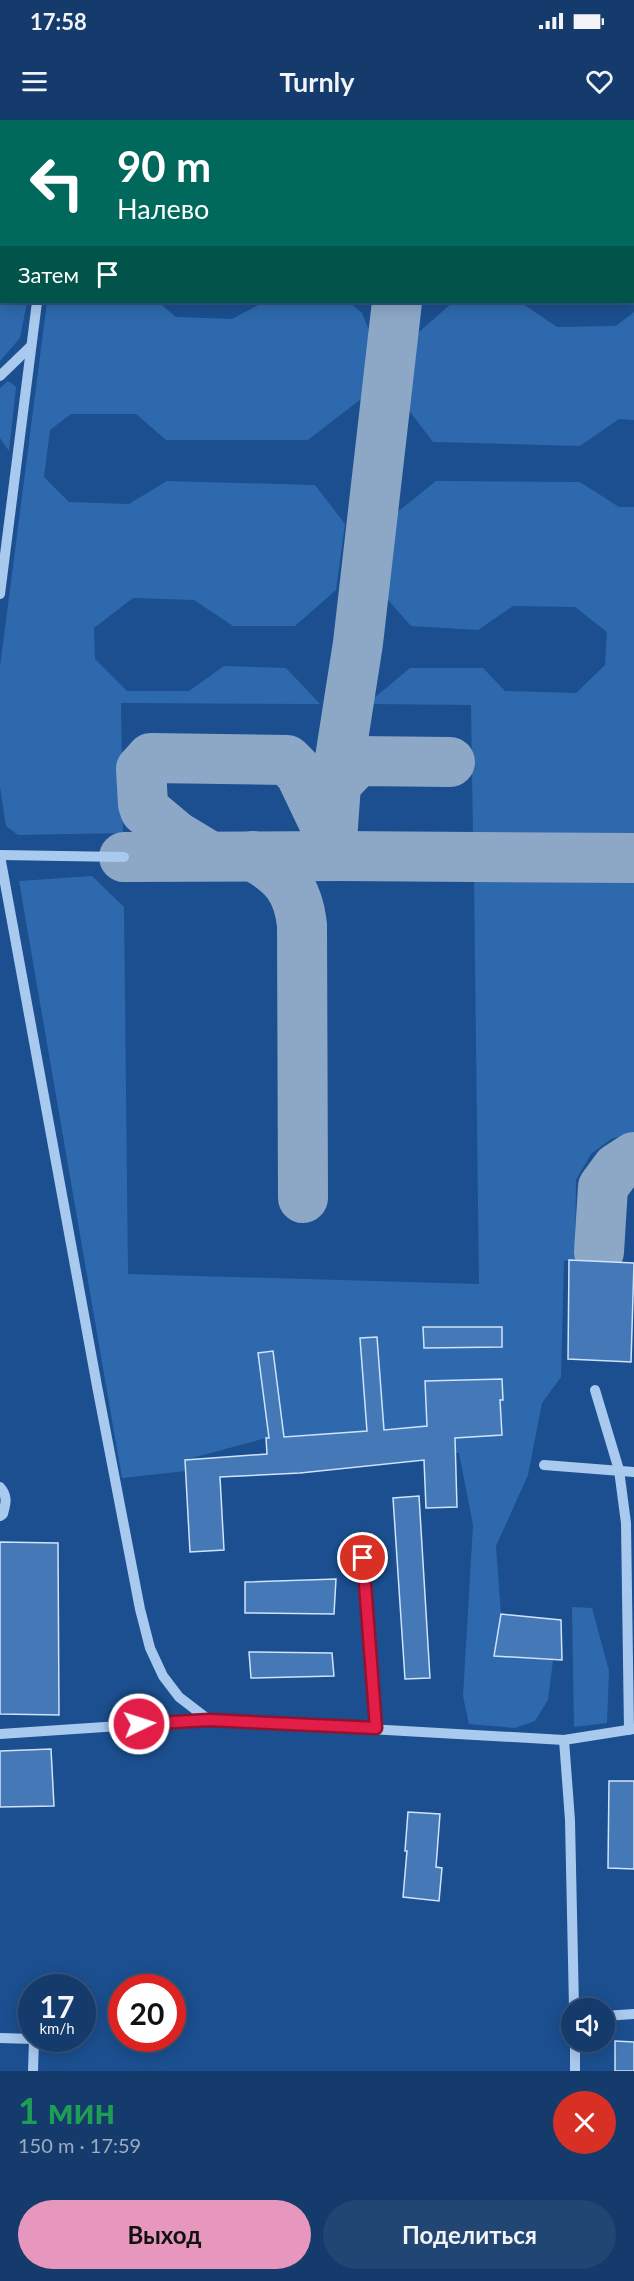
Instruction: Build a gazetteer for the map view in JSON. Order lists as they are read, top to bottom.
{
  "page": {
    "status": "17:58",
    "header": "Turnly",
    "turn": ["90 m", "Налево"],
    "then": "Затем",
    "speed": "17 km/h",
    "limit": "20",
    "heading": ["1 мин", "150 m · 17:59"],
    "buttons": ["Выход", "Поделиться"]
  }
}
